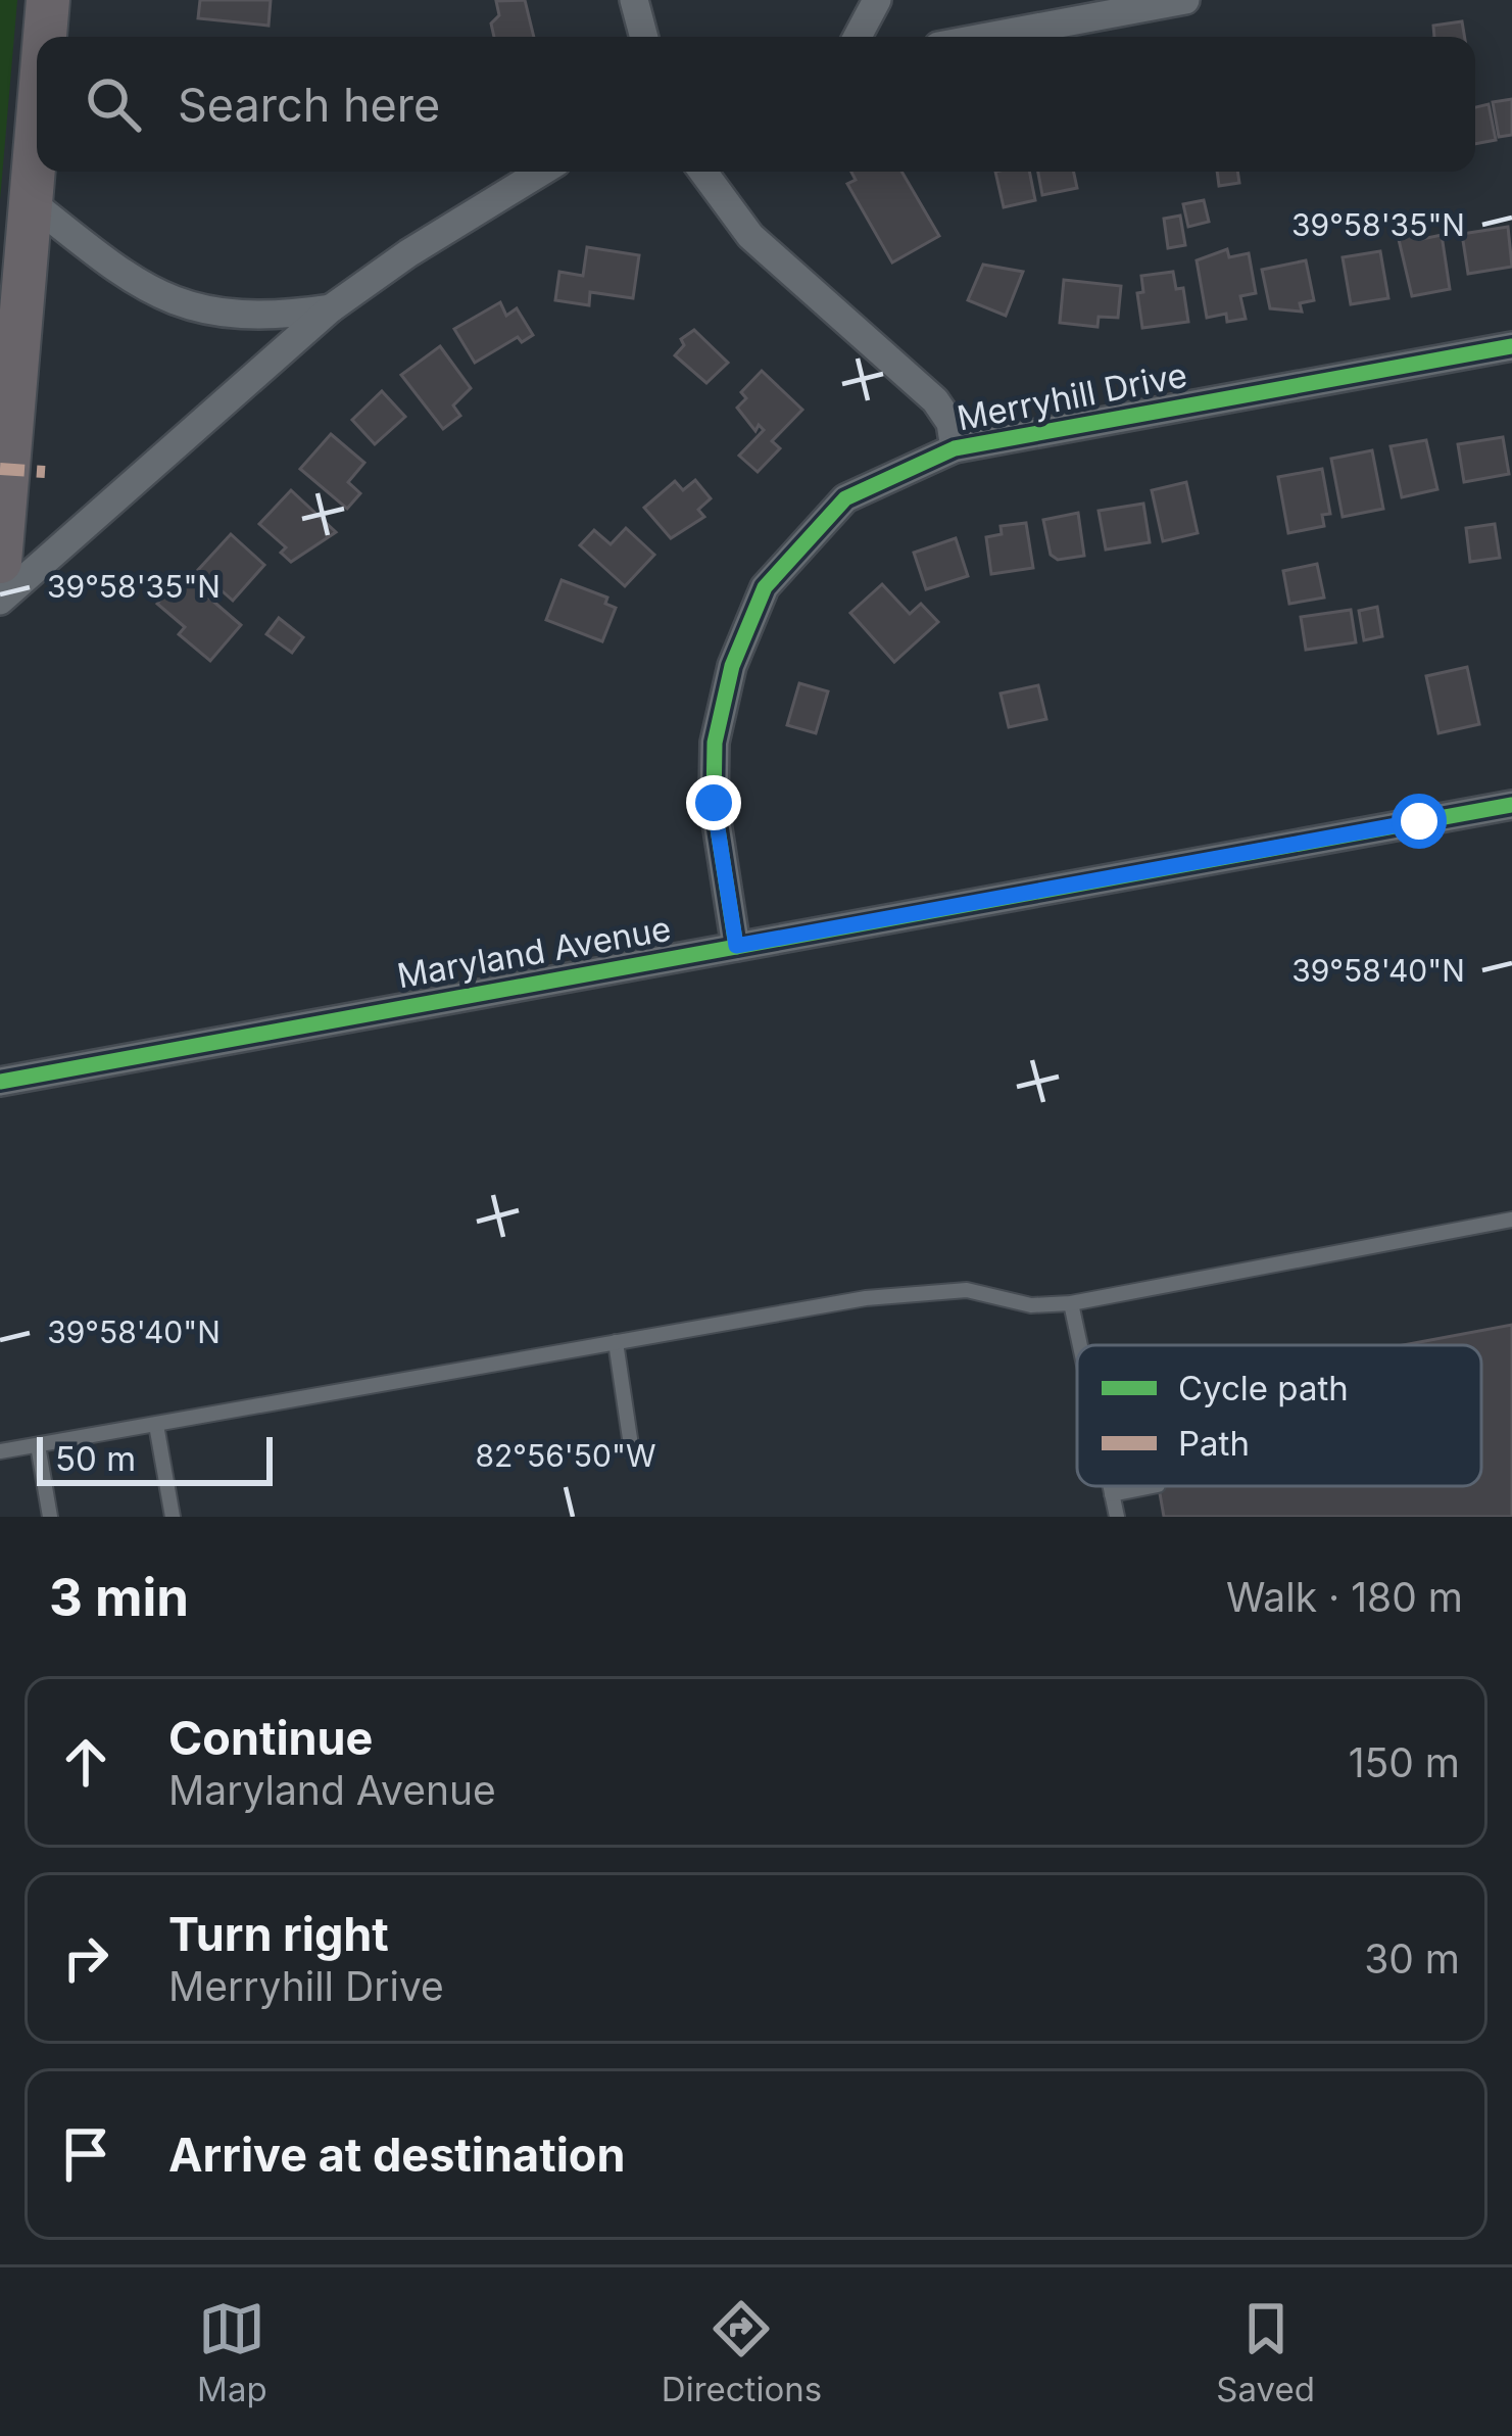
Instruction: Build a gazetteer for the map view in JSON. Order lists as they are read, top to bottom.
{
  "streets": {
    "street": ["Merryhill Drive", "Maryland Avenue"]
  },
  "crossings": [
    ["Merryhill Drive", "Maryland Avenue"]
  ],
  "legend": ["Cycle path", "Path"],
  "scale_bar": "50 m",
  "page": {
    "search": "Search here",
    "scale": "50 m",
    "heading": ["3 min", "Walk · 180 m"],
    "list": [
      ["Continue", "Maryland Avenue", "150 m"],
      ["Turn right", "Merryhill Drive", "30 m"],
      "Arrive at destination"
    ],
    "nav": ["Map", "Directions", "Saved"]
  },
  "coordinates": ["39°58'35\"N", "39°58'40\"N", "82°56'50\"W"]
}
